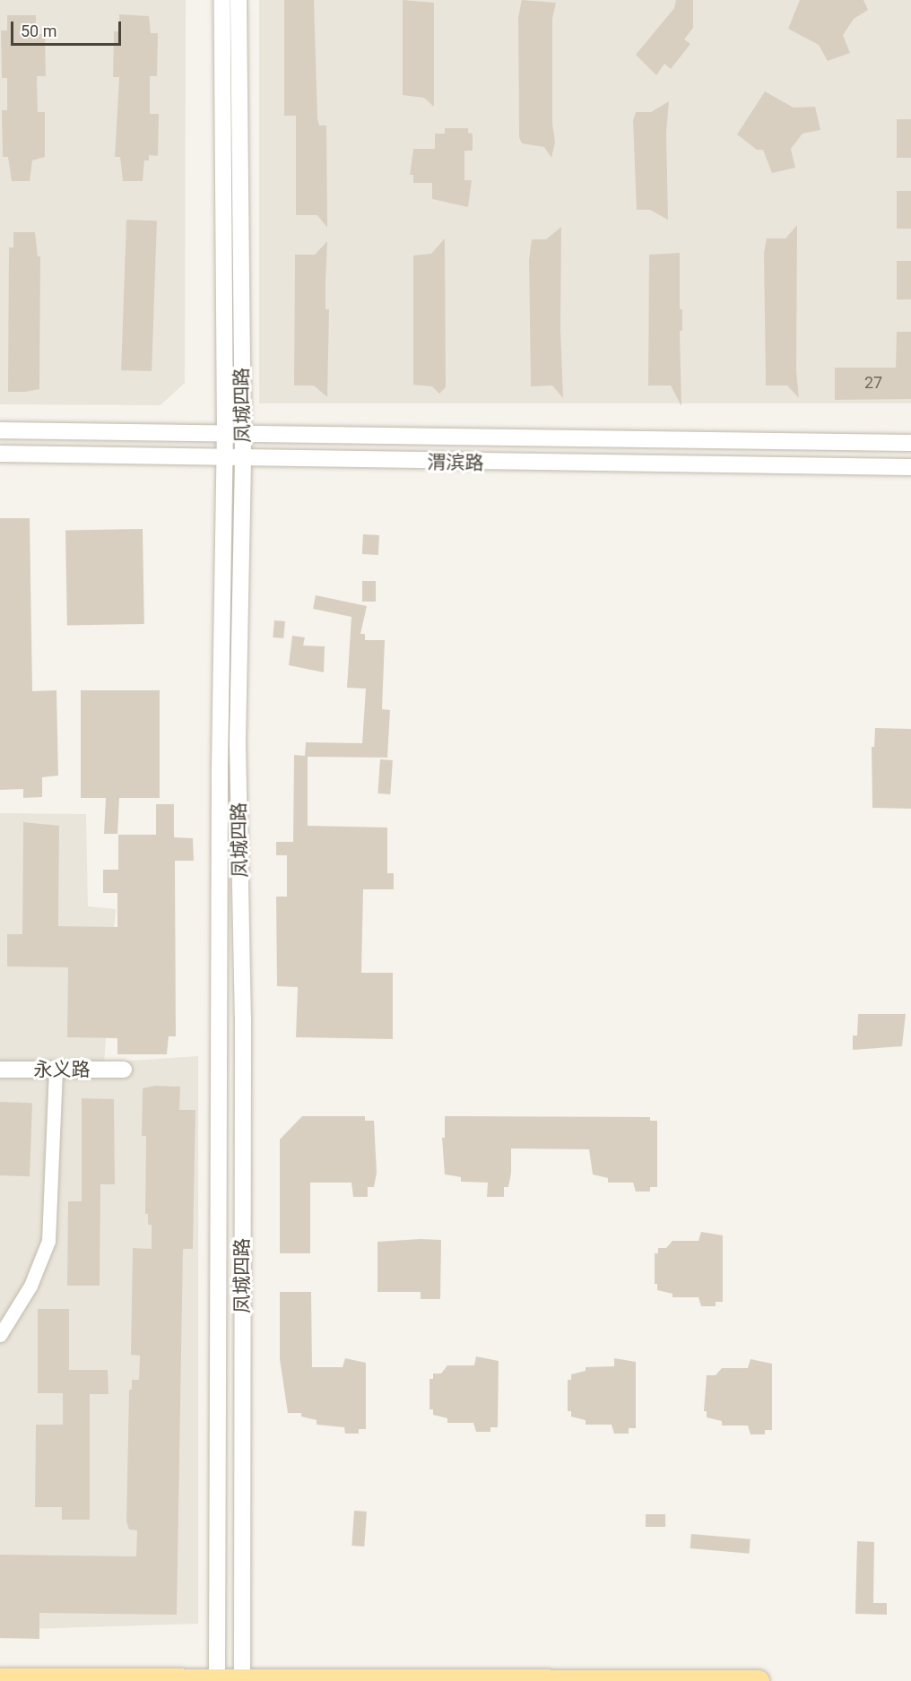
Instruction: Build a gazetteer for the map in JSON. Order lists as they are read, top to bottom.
{
  "streets": {
    "street": ["凤城四路", "渭滨路", "永义路"]
  },
  "crossings": [
    ["凤城四路", "渭滨路"]
  ],
  "house_numbers": ["27"],
  "scale_bar": "50 m"
}
